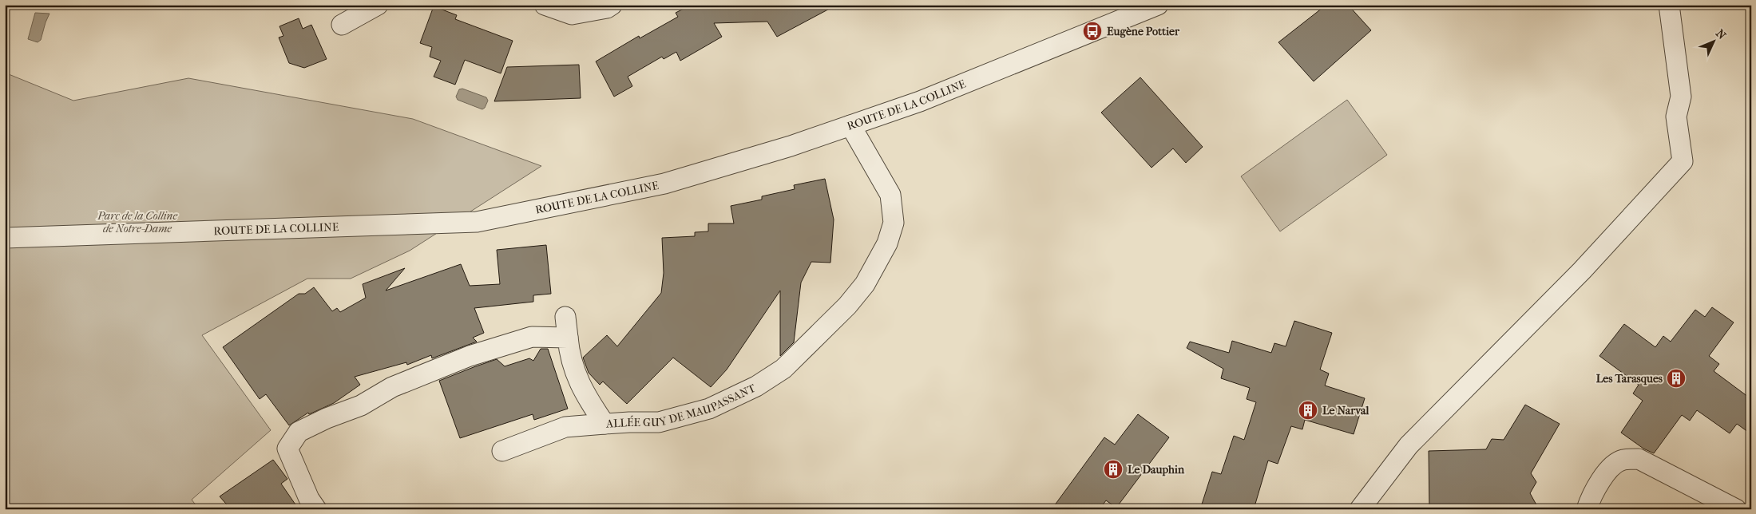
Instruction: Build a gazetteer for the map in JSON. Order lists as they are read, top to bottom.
{
  "streets": {
    "street": ["ROUTE DE LA COLLINE", "ALLÉE GUY DE MAUPASSANT"]
  },
  "crossings": [
    ["ROUTE DE LA COLLINE", "ALLÉE GUY DE MAUPASSANT"]
  ],
  "parks": ["Parc de la Colline de Notre-Dame"],
  "places": {
    "bus stop": ["Eugène Pottier"],
    "building": ["Les Tarasques", "Le Narval", "Le Dauphin"]
  },
  "north": "top right"
}
